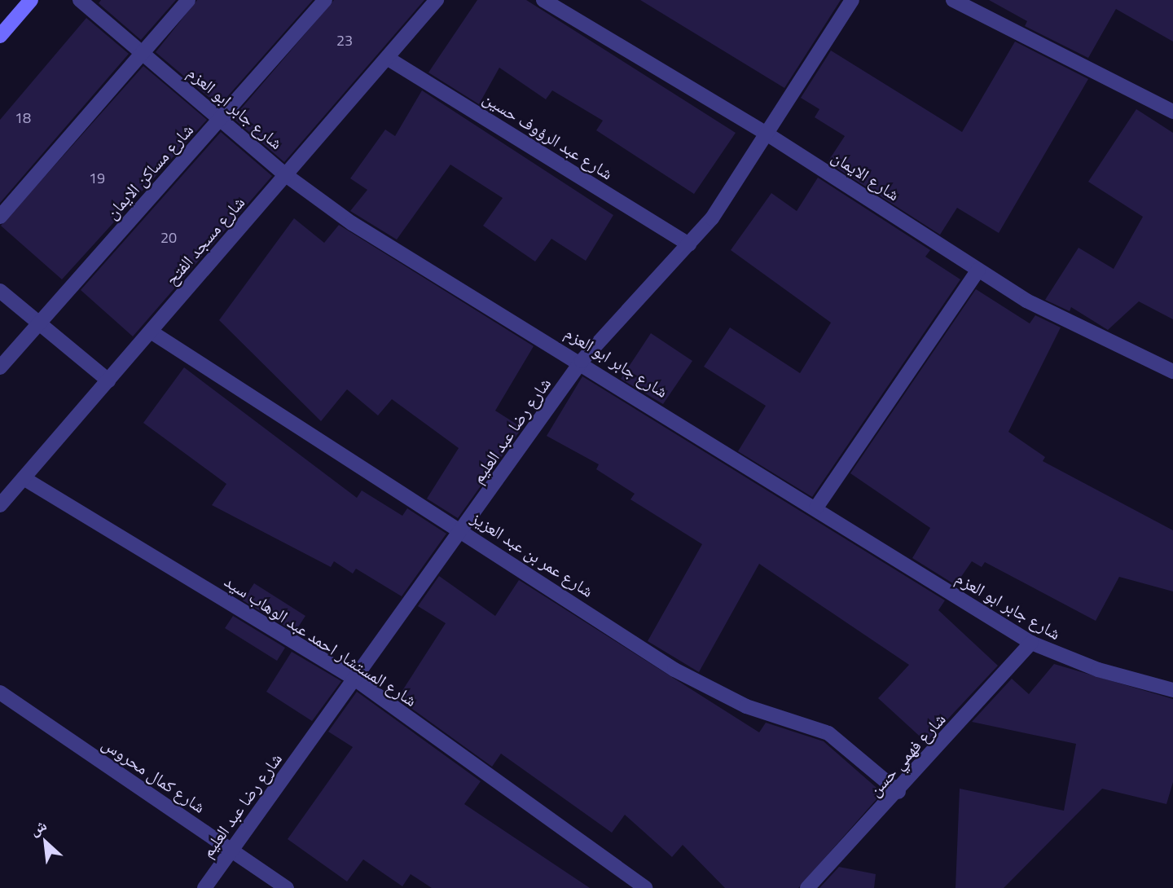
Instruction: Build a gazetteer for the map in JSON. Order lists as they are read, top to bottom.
{
  "streets": {
    "street": [
      "شارع جابر ابو العزم",
      "شارع عبد الرؤوف حسين",
      "شارع مساكن الايمان",
      "شارع الايمان",
      "شارع مسجد الفتح",
      "شارع رضا عبد العليم",
      "شارع عمر بن عبد العزيز",
      "شارع المستشار احمد عبد الوهاب سيد",
      "شارع فهمي حسن",
      "شارع كمال محروس"
    ]
  },
  "crossings": [
    ["شارع جابر ابو العزم", "شارع مساكن الايمان"],
    ["شارع جابر ابو العزم", "شارع مسجد الفتح"],
    ["شارع جابر ابو العزم", "شارع رضا عبد العليم"],
    ["شارع جابر ابو العزم", "شارع فهمي حسن"],
    ["شارع عبد الرؤوف حسين", "شارع مسجد الفتح"],
    ["شارع عبد الرؤوف حسين", "شارع رضا عبد العليم"],
    ["شارع الايمان", "شارع رضا عبد العليم"],
    ["شارع مسجد الفتح", "شارع عمر بن عبد العزيز"],
    ["شارع مسجد الفتح", "شارع المستشار احمد عبد الوهاب سيد"],
    ["شارع رضا عبد العليم", "شارع عمر بن عبد العزيز"],
    ["شارع رضا عبد العليم", "شارع المستشار احمد عبد الوهاب سيد"],
    ["شارع رضا عبد العليم", "شارع كمال محروس"],
    ["شارع عمر بن عبد العزيز", "شارع فهمي حسن"]
  ],
  "house_numbers": [
    "23",
    "18",
    "19",
    "20"
  ],
  "north": "top left"
}
